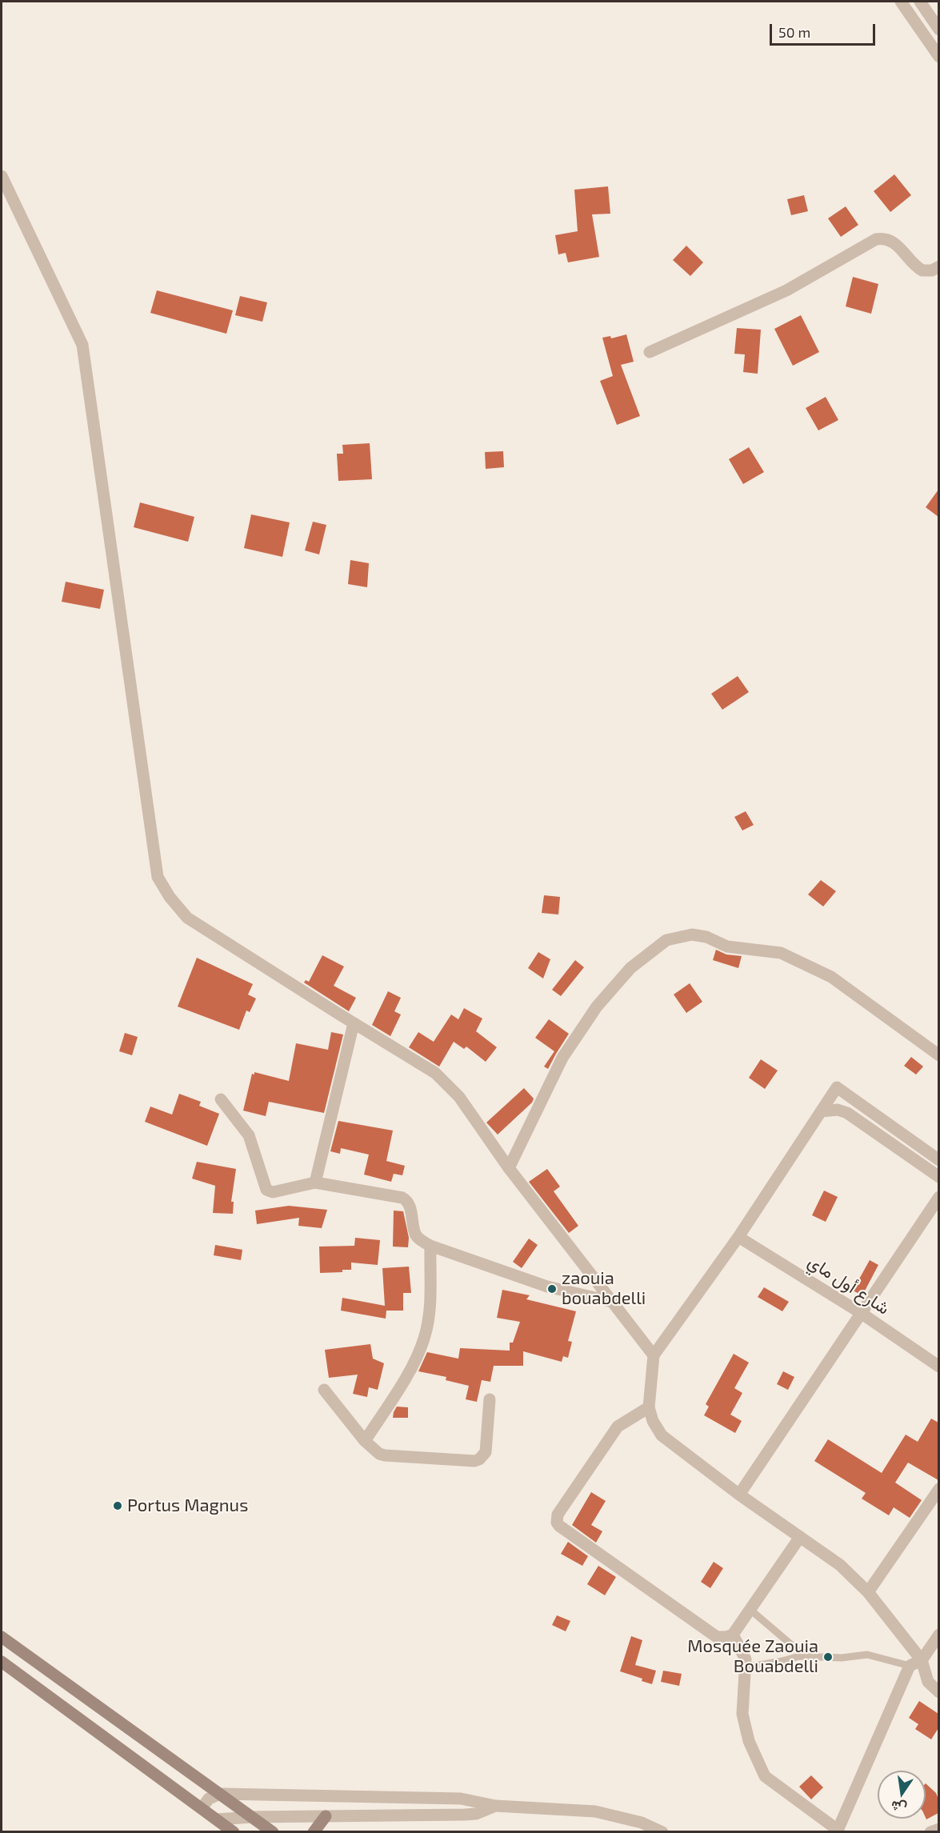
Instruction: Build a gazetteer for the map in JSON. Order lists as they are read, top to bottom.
{
  "streets": {
    "street": ["شارع أول ماي"]
  },
  "places": ["zaouia bouabdelli", "Portus Magnus", "Mosquée Zaouia Bouabdelli"],
  "scale_bar": "50 m",
  "north": "bottom"
}
